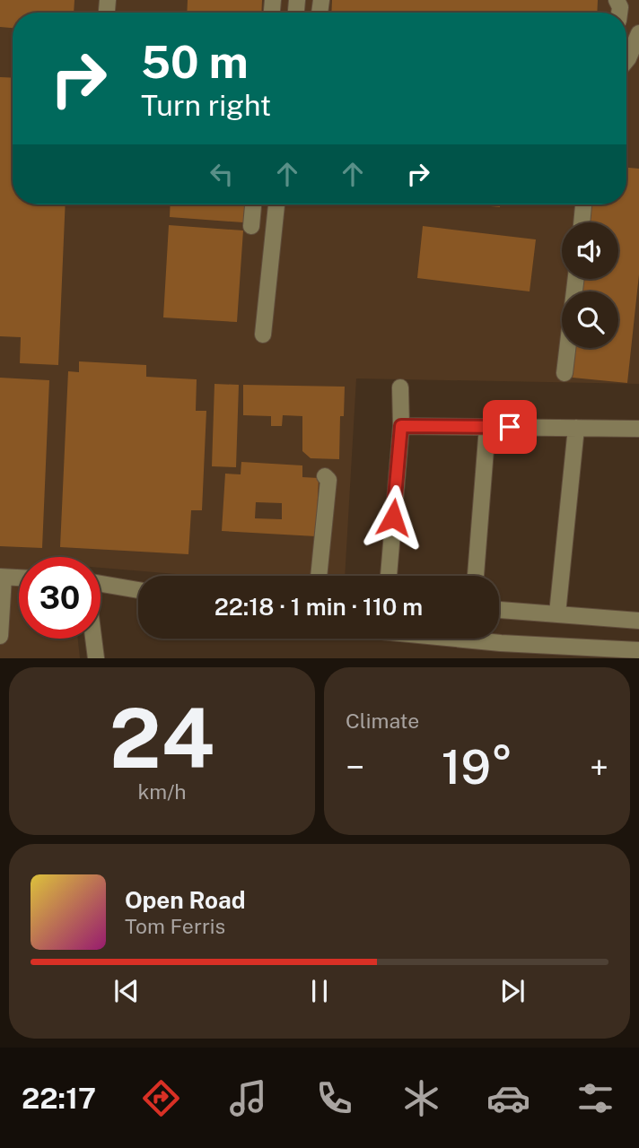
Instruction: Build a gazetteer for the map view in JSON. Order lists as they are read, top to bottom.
{
  "page": {
    "turn": ["50 m", "Turn right"],
    "limit": "30",
    "trip": "22:18 · 1 min · 110 m",
    "tile": [
      ["24", "km/h"],
      "Climate"
    ],
    "heat": ["−", "19°", "+"],
    "song": ["Open Road", "Tom Ferris"],
    "tabs": "22:17"
  }
}
